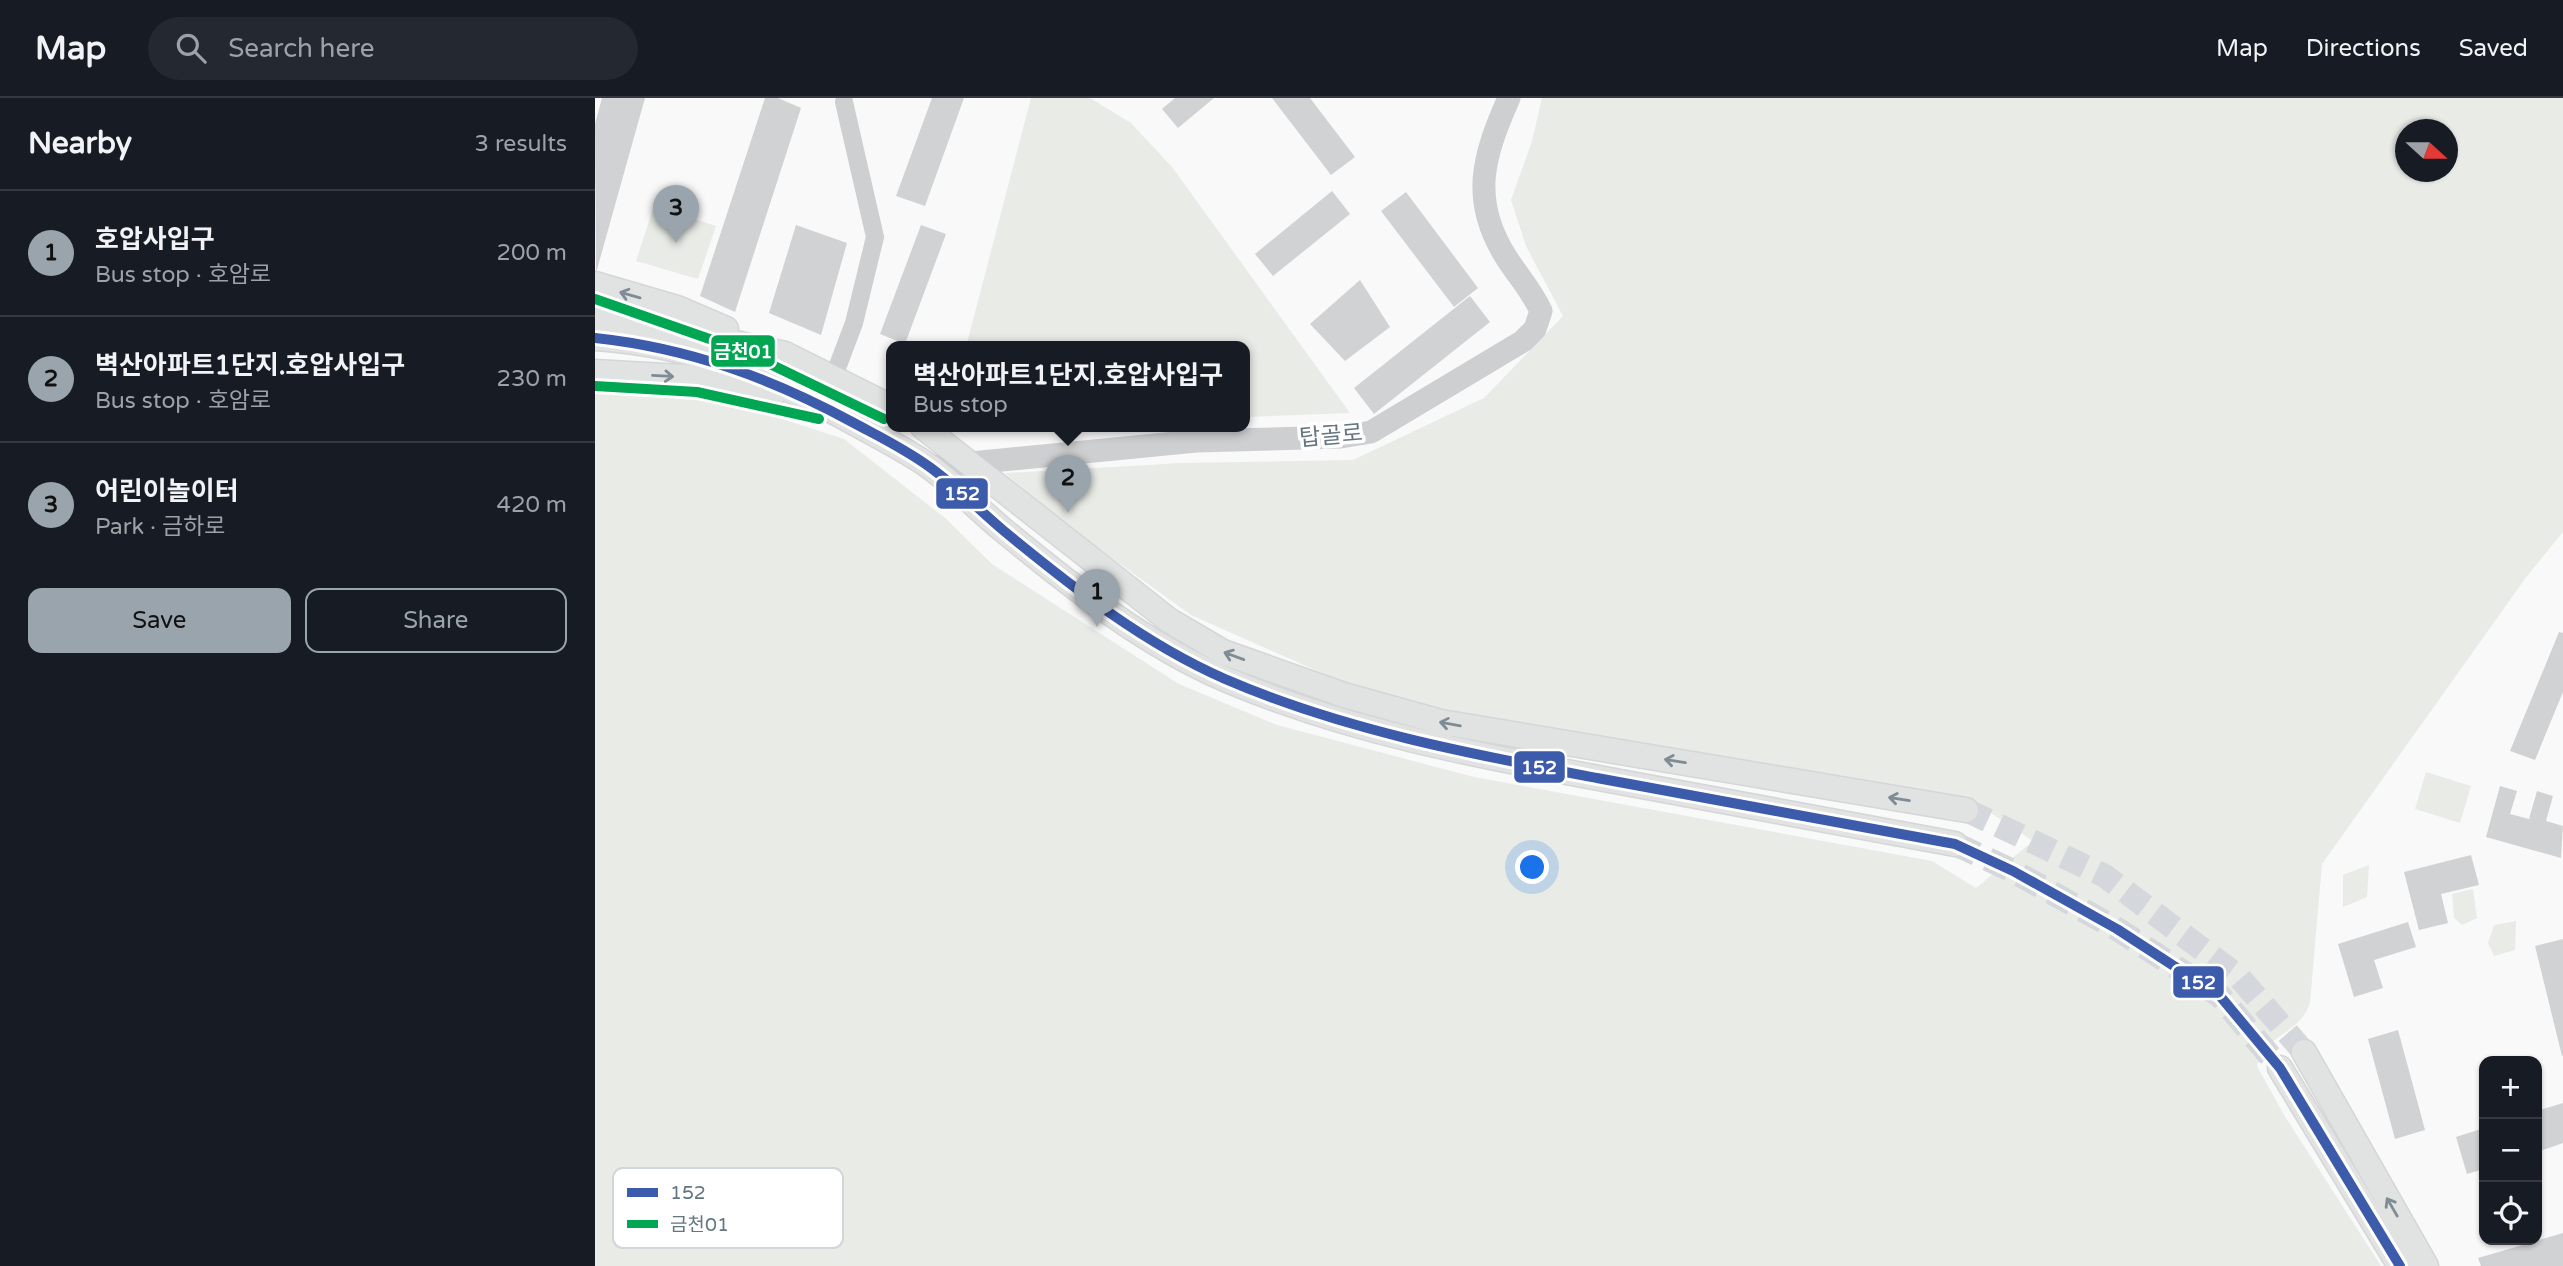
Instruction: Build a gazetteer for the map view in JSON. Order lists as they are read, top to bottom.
{
  "streets": {
    "street": ["탑골로"]
  },
  "lines": ["transit line 금천01", "transit line 152"],
  "legend": ["152", "금천01"],
  "north": "right",
  "page": {
    "header": "Map",
    "search": "Search here",
    "nav": ["Map", "Directions", "Saved"],
    "heading": ["Nearby", "3 results"],
    "pins": ["3", "2", "1"],
    "list": [
      {
        "mark": "1",
        "name": "호압사입구",
        "note": "Bus stop · 호암로",
        "value": "200 m"
      },
      {
        "mark": "2",
        "name": "벽산아파트1단지.호압사입구",
        "note": "Bus stop · 호암로",
        "value": "230 m"
      },
      {
        "mark": "3",
        "name": "어린이놀이터",
        "note": "Park · 금하로",
        "value": "420 m"
      }
    ],
    "popup": ["벽산아파트1단지.호압사입구", "Bus stop"],
    "buttons": ["Save", "Share"],
    "map_buttons": ["+", "−"]
  }
}
